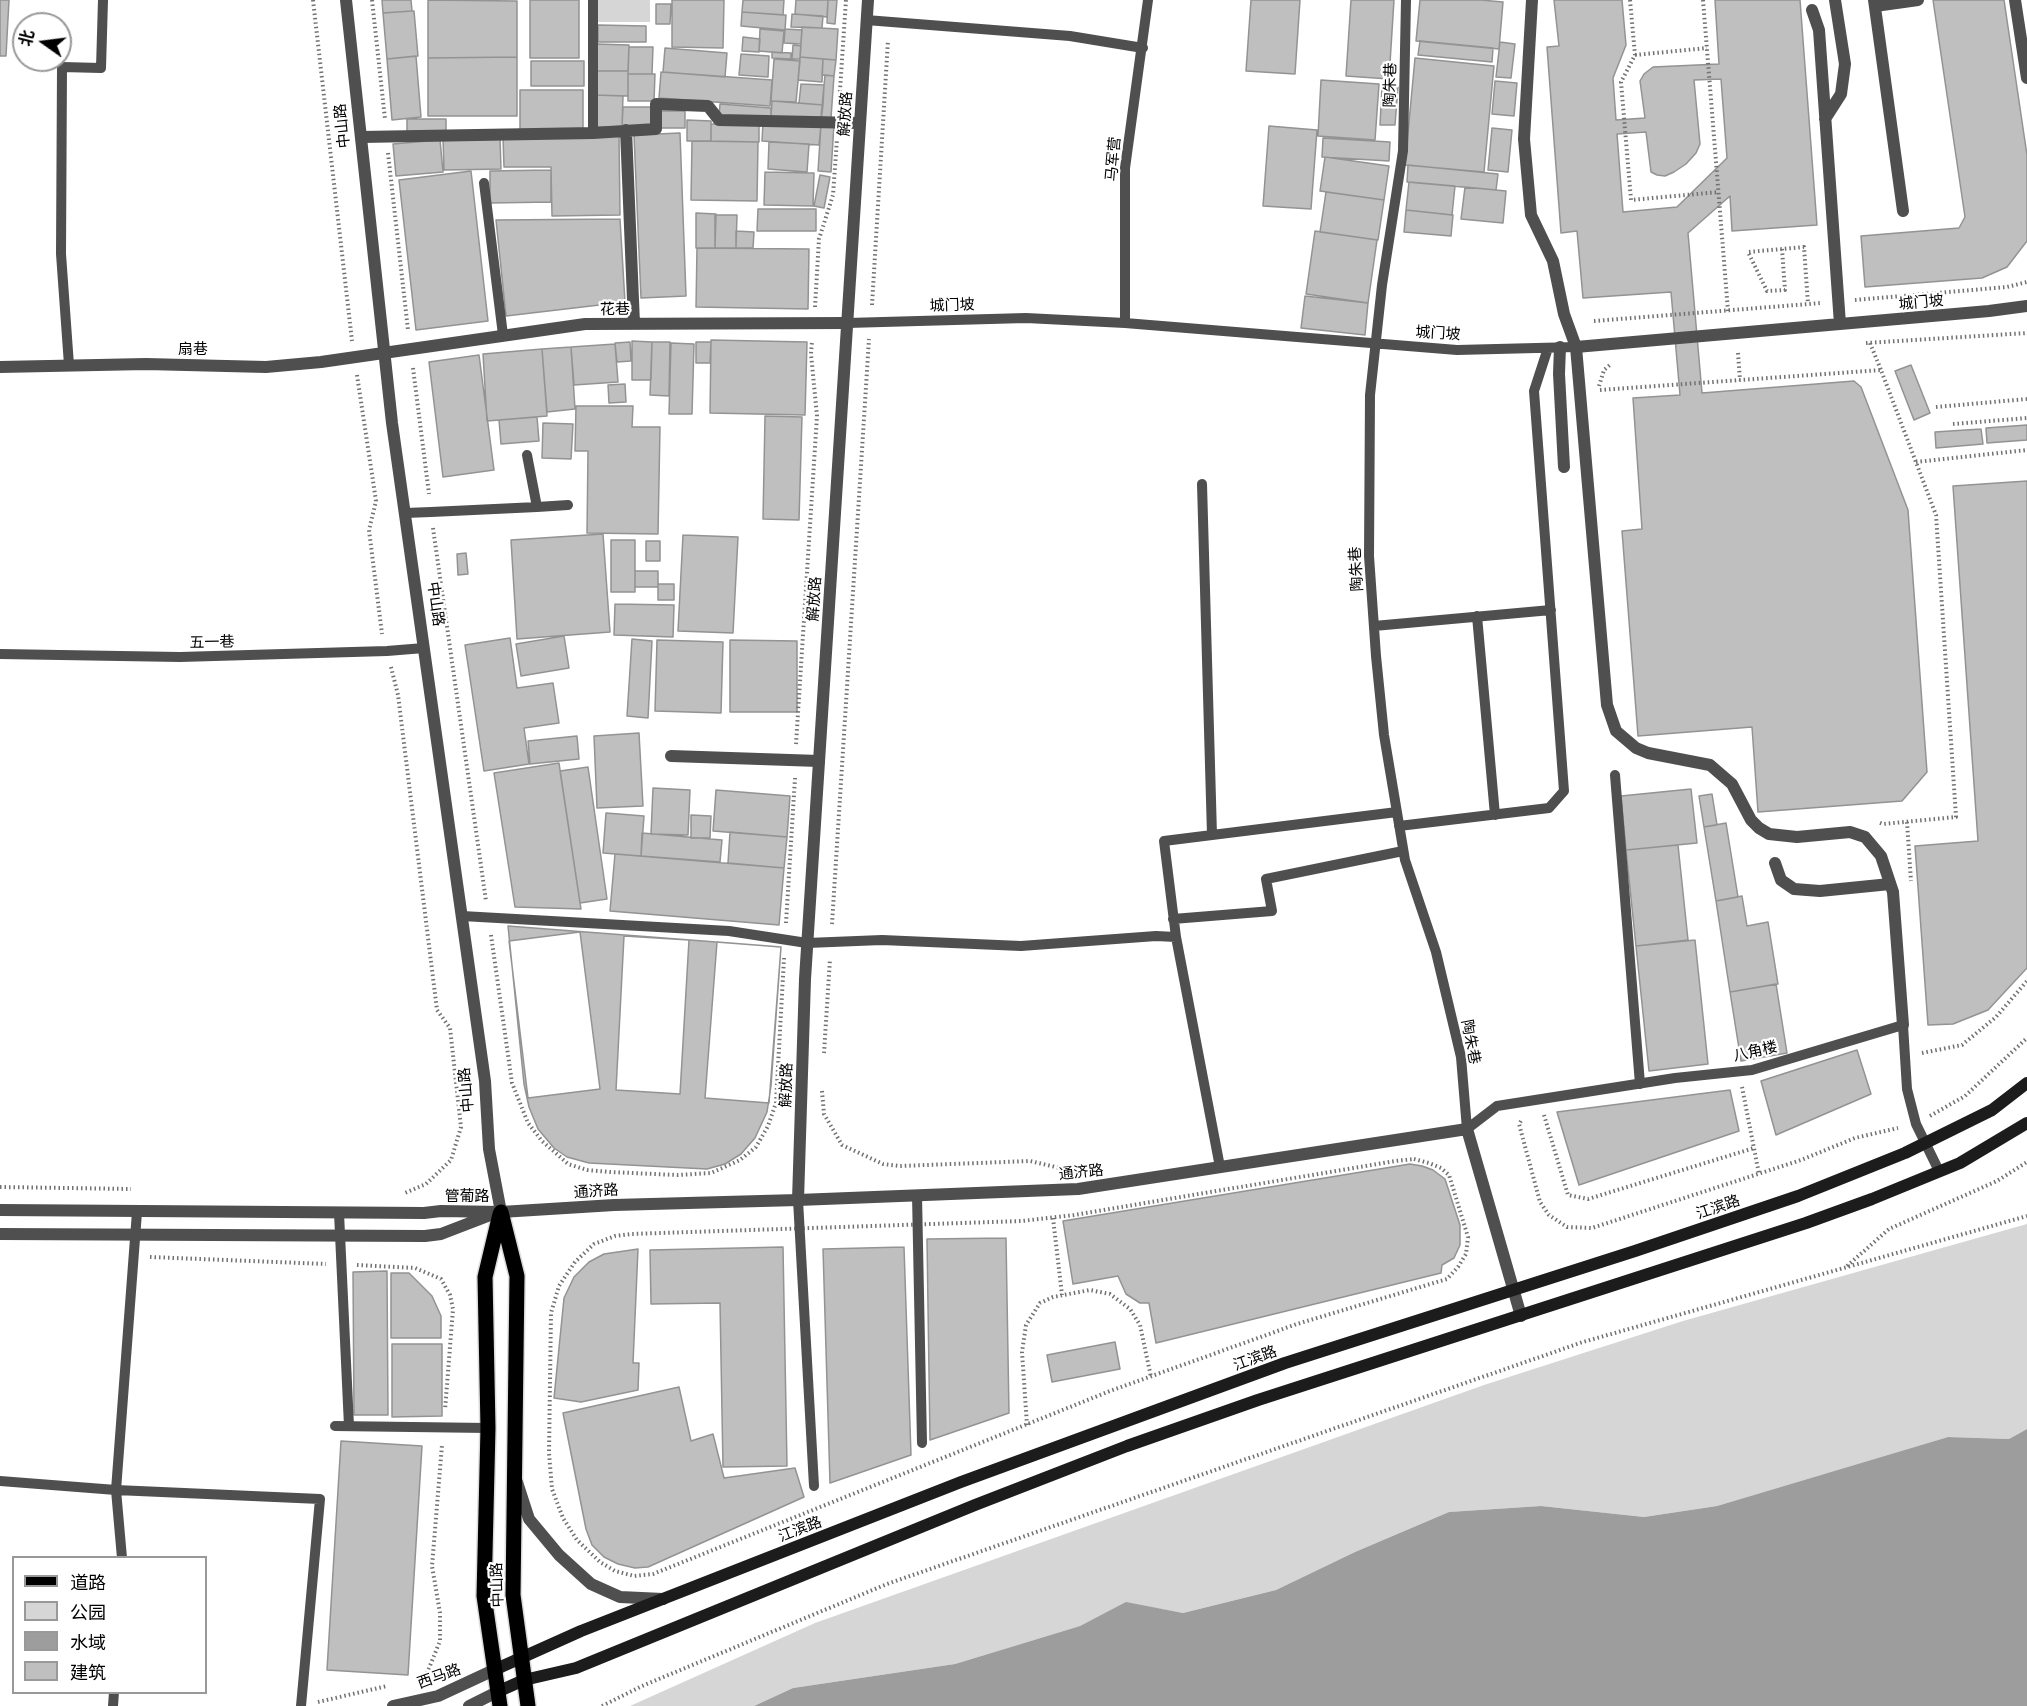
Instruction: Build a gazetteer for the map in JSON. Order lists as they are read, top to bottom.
{
  "streets": {
    "main road": ["中山路", "江滨路"],
    "street": [
      "解放路",
      "城门坡",
      "花巷",
      "扇巷",
      "通济路",
      "管葡路",
      "西马路"
    ],
    "lane": [
      "陶朱巷",
      "马军营",
      "五一巷",
      "八角楼"
    ]
  },
  "crossings": [
    ["陶朱巷", "城门坡"],
    ["陶朱巷", "八角楼"],
    ["陶朱巷", "通济路"],
    ["解放路", "城门坡"],
    ["解放路", "花巷"],
    ["解放路", "通济路"],
    ["中山路", "花巷"],
    ["中山路", "扇巷"],
    ["中山路", "五一巷"],
    ["中山路", "通济路"],
    ["中山路", "管葡路"],
    ["中山路", "江滨路"],
    ["中山路", "西马路"],
    ["马军营", "城门坡"],
    ["城门坡", "花巷"],
    ["花巷", "扇巷"],
    ["八角楼", "通济路"],
    ["通济路", "管葡路"],
    ["江滨路", "西马路"]
  ],
  "legend": [
    "道路",
    "公园",
    "水域",
    "建筑"
  ],
  "north": "left"
}
